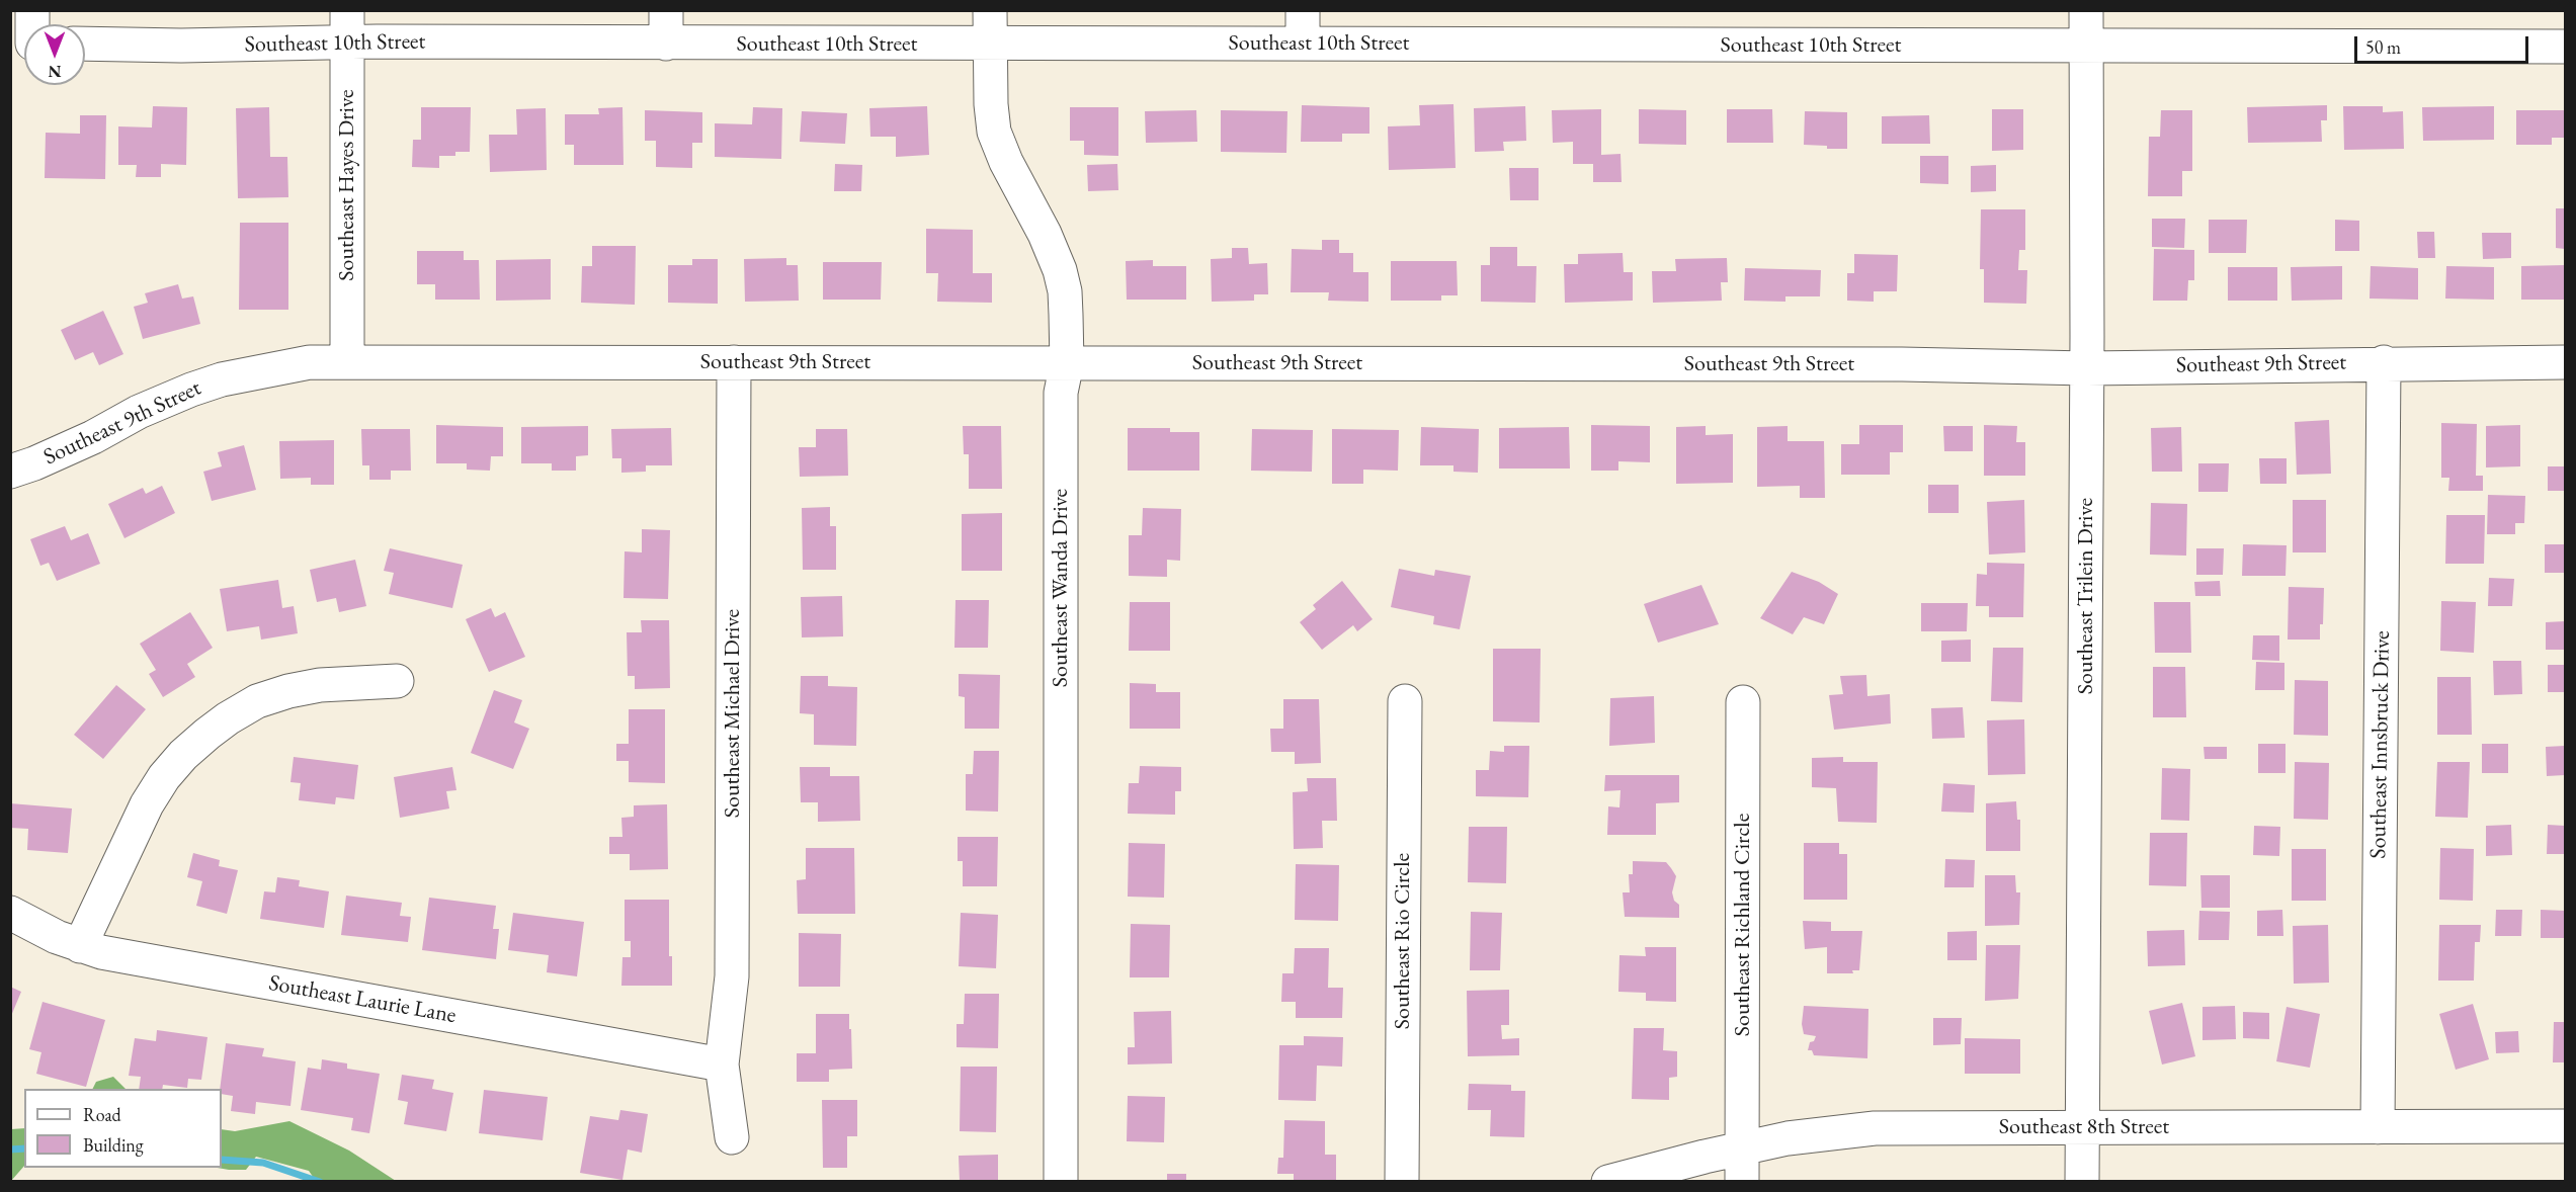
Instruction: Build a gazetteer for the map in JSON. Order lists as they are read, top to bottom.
{
  "streets": {
    "street": [
      "Southeast 10th Street",
      "Southeast Hayes Drive",
      "Southeast 9th Street",
      "Southeast Wanda Drive",
      "Southeast Trilein Drive",
      "Southeast Michael Drive",
      "Southeast Innsbruck Drive",
      "Southeast Richland Circle",
      "Southeast Rio Circle",
      "Southeast Laurie Lane",
      "Southeast 8th Street"
    ]
  },
  "crossings": [
    ["Southeast 10th Street", "Southeast Hayes Drive"],
    ["Southeast 10th Street", "Southeast Wanda Drive"],
    ["Southeast 10th Street", "Southeast Trilein Drive"],
    ["Southeast Hayes Drive", "Southeast 9th Street"],
    ["Southeast 9th Street", "Southeast Wanda Drive"],
    ["Southeast 9th Street", "Southeast Trilein Drive"],
    ["Southeast 9th Street", "Southeast Michael Drive"],
    ["Southeast 9th Street", "Southeast Innsbruck Drive"],
    ["Southeast Trilein Drive", "Southeast 8th Street"],
    ["Southeast Michael Drive", "Southeast Laurie Lane"],
    ["Southeast Innsbruck Drive", "Southeast 8th Street"],
    ["Southeast Richland Circle", "Southeast 8th Street"]
  ],
  "legend": ["Road", "Building"],
  "scale_bar": "50 m",
  "north": "bottom"
}
